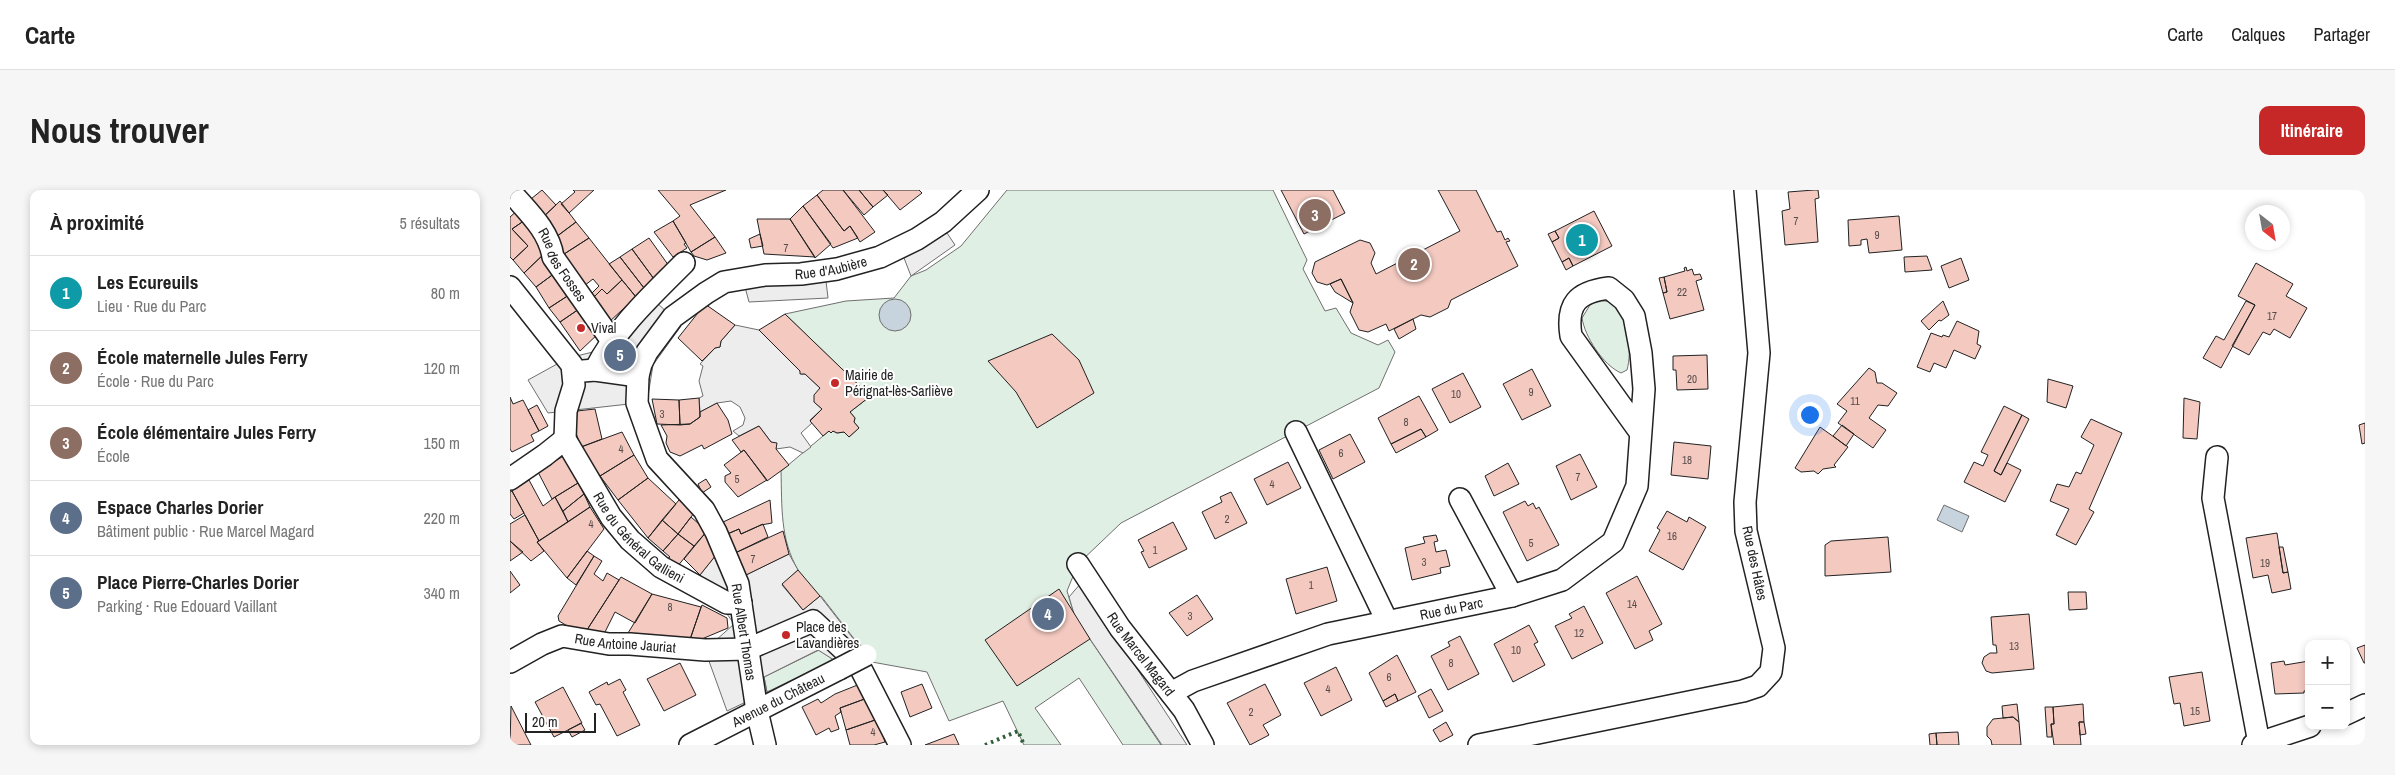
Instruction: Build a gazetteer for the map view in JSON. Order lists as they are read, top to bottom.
{
  "streets": {
    "street": [
      "Rue des Fosses",
      "Rue d'Aubière",
      "Rue du Général Gallieni",
      "Rue des Hâtes",
      "Rue du Parc",
      "Rue Albert Thomas",
      "Rue Antoine Jauriat",
      "Rue Marcel Magard",
      "Avenue du Château"
    ]
  },
  "crossings": [
    ["Rue d'Aubière", "Rue Albert Thomas"],
    ["Rue du Général Gallieni", "Rue Albert Thomas"],
    ["Rue du Parc", "Rue Marcel Magard"],
    ["Rue Albert Thomas", "Rue Antoine Jauriat"],
    ["Rue Albert Thomas", "Avenue du Château"]
  ],
  "places": ["Vival", "Mairie de Pérignat-lès-Sarliève", "Place des Lavandières"],
  "house_numbers": [
    "7",
    "9",
    "7",
    "22",
    "17",
    "20",
    "9",
    "10",
    "11",
    "3",
    "8",
    "4",
    "6",
    "18",
    "7",
    "5",
    "4",
    "2",
    "4",
    "16",
    "5",
    "1",
    "7",
    "3",
    "19",
    "1",
    "14",
    "8",
    "3",
    "12",
    "13",
    "10",
    "8",
    "6",
    "4",
    "15",
    "2",
    "4"
  ],
  "scale_bar": "20 m",
  "north": "bottom right",
  "page": {
    "header": "Carte",
    "nav": ["Carte", "Calques", "Partager"],
    "buttons": "Itinéraire",
    "title": "Nous trouver",
    "heading": ["À proximité", "5 résultats"],
    "pins": [
      "3",
      "1",
      "2",
      "5",
      "4"
    ],
    "list": [
      {
        "mark": "1",
        "name": "Les Ecureuils",
        "note": "Lieu · Rue du Parc",
        "value": "80 m"
      },
      {
        "mark": "2",
        "name": "École maternelle Jules Ferry",
        "note": "École · Rue du Parc",
        "value": "120 m"
      },
      {
        "mark": "3",
        "name": "École élémentaire Jules Ferry",
        "note": "École",
        "value": "150 m"
      },
      {
        "mark": "4",
        "name": "Espace Charles Dorier",
        "note": "Bâtiment public · Rue Marcel Magard",
        "value": "220 m"
      },
      {
        "mark": "5",
        "name": "Place Pierre-Charles Dorier",
        "note": "Parking · Rue Edouard Vaillant",
        "value": "340 m"
      }
    ],
    "map_buttons": ["+", "−"],
    "scale": "20 m"
  }
}
